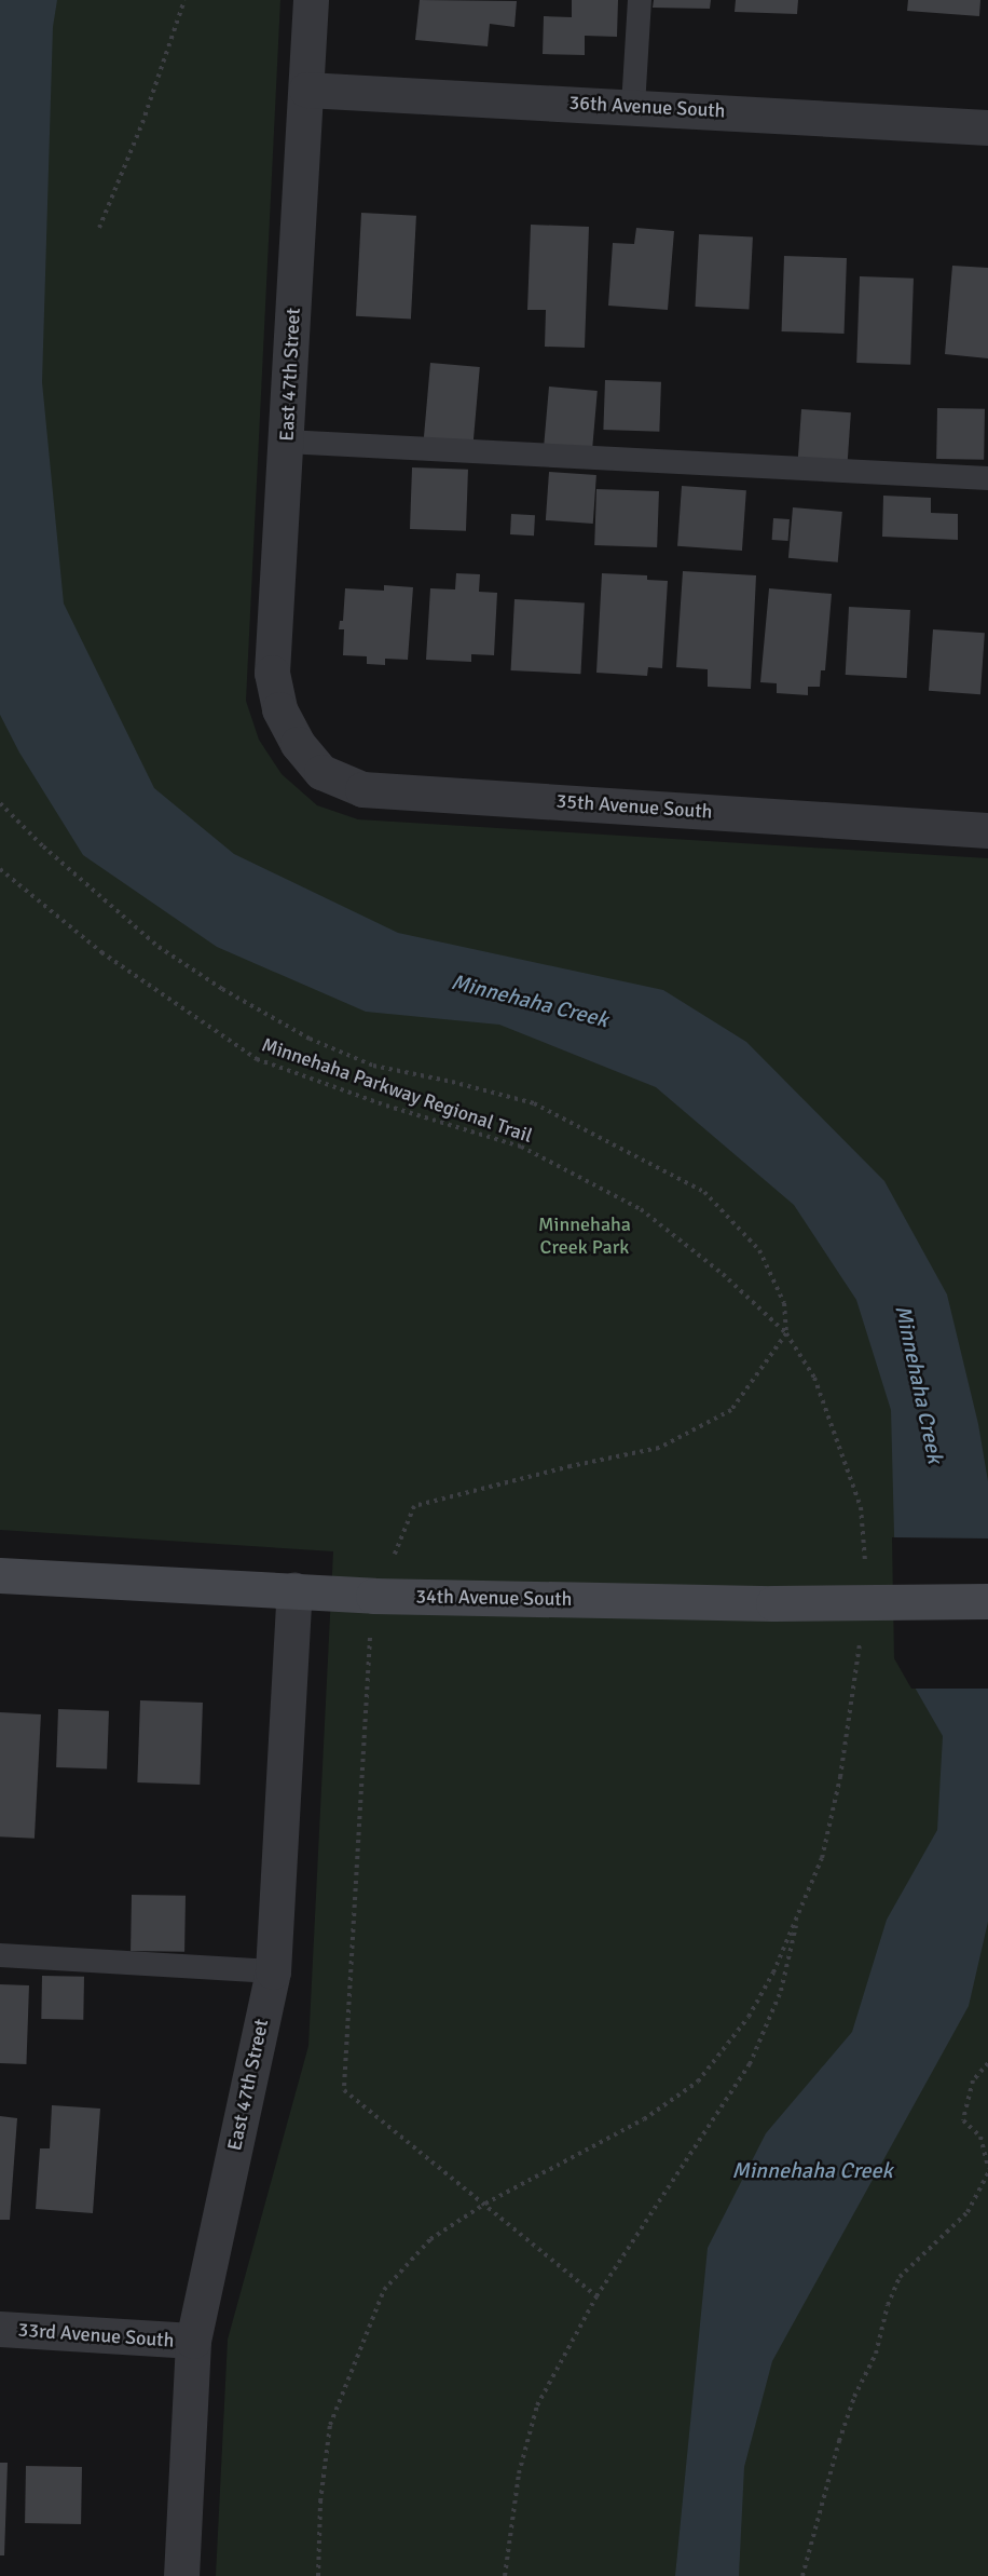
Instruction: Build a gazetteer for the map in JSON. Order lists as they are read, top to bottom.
{
  "streets": {
    "street": [
      "36th Avenue South",
      "East 47th Street",
      "35th Avenue South",
      "34th Avenue South",
      "33rd Avenue South"
    ],
    "path": ["Minnehaha Parkway Regional Trail"]
  },
  "crossings": [
    ["36th Avenue South", "East 47th Street"],
    ["East 47th Street", "35th Avenue South"],
    ["East 47th Street", "34th Avenue South"],
    ["East 47th Street", "33rd Avenue South"]
  ],
  "water": ["Minnehaha Creek"],
  "parks": ["Minnehaha Creek Park"]
}
